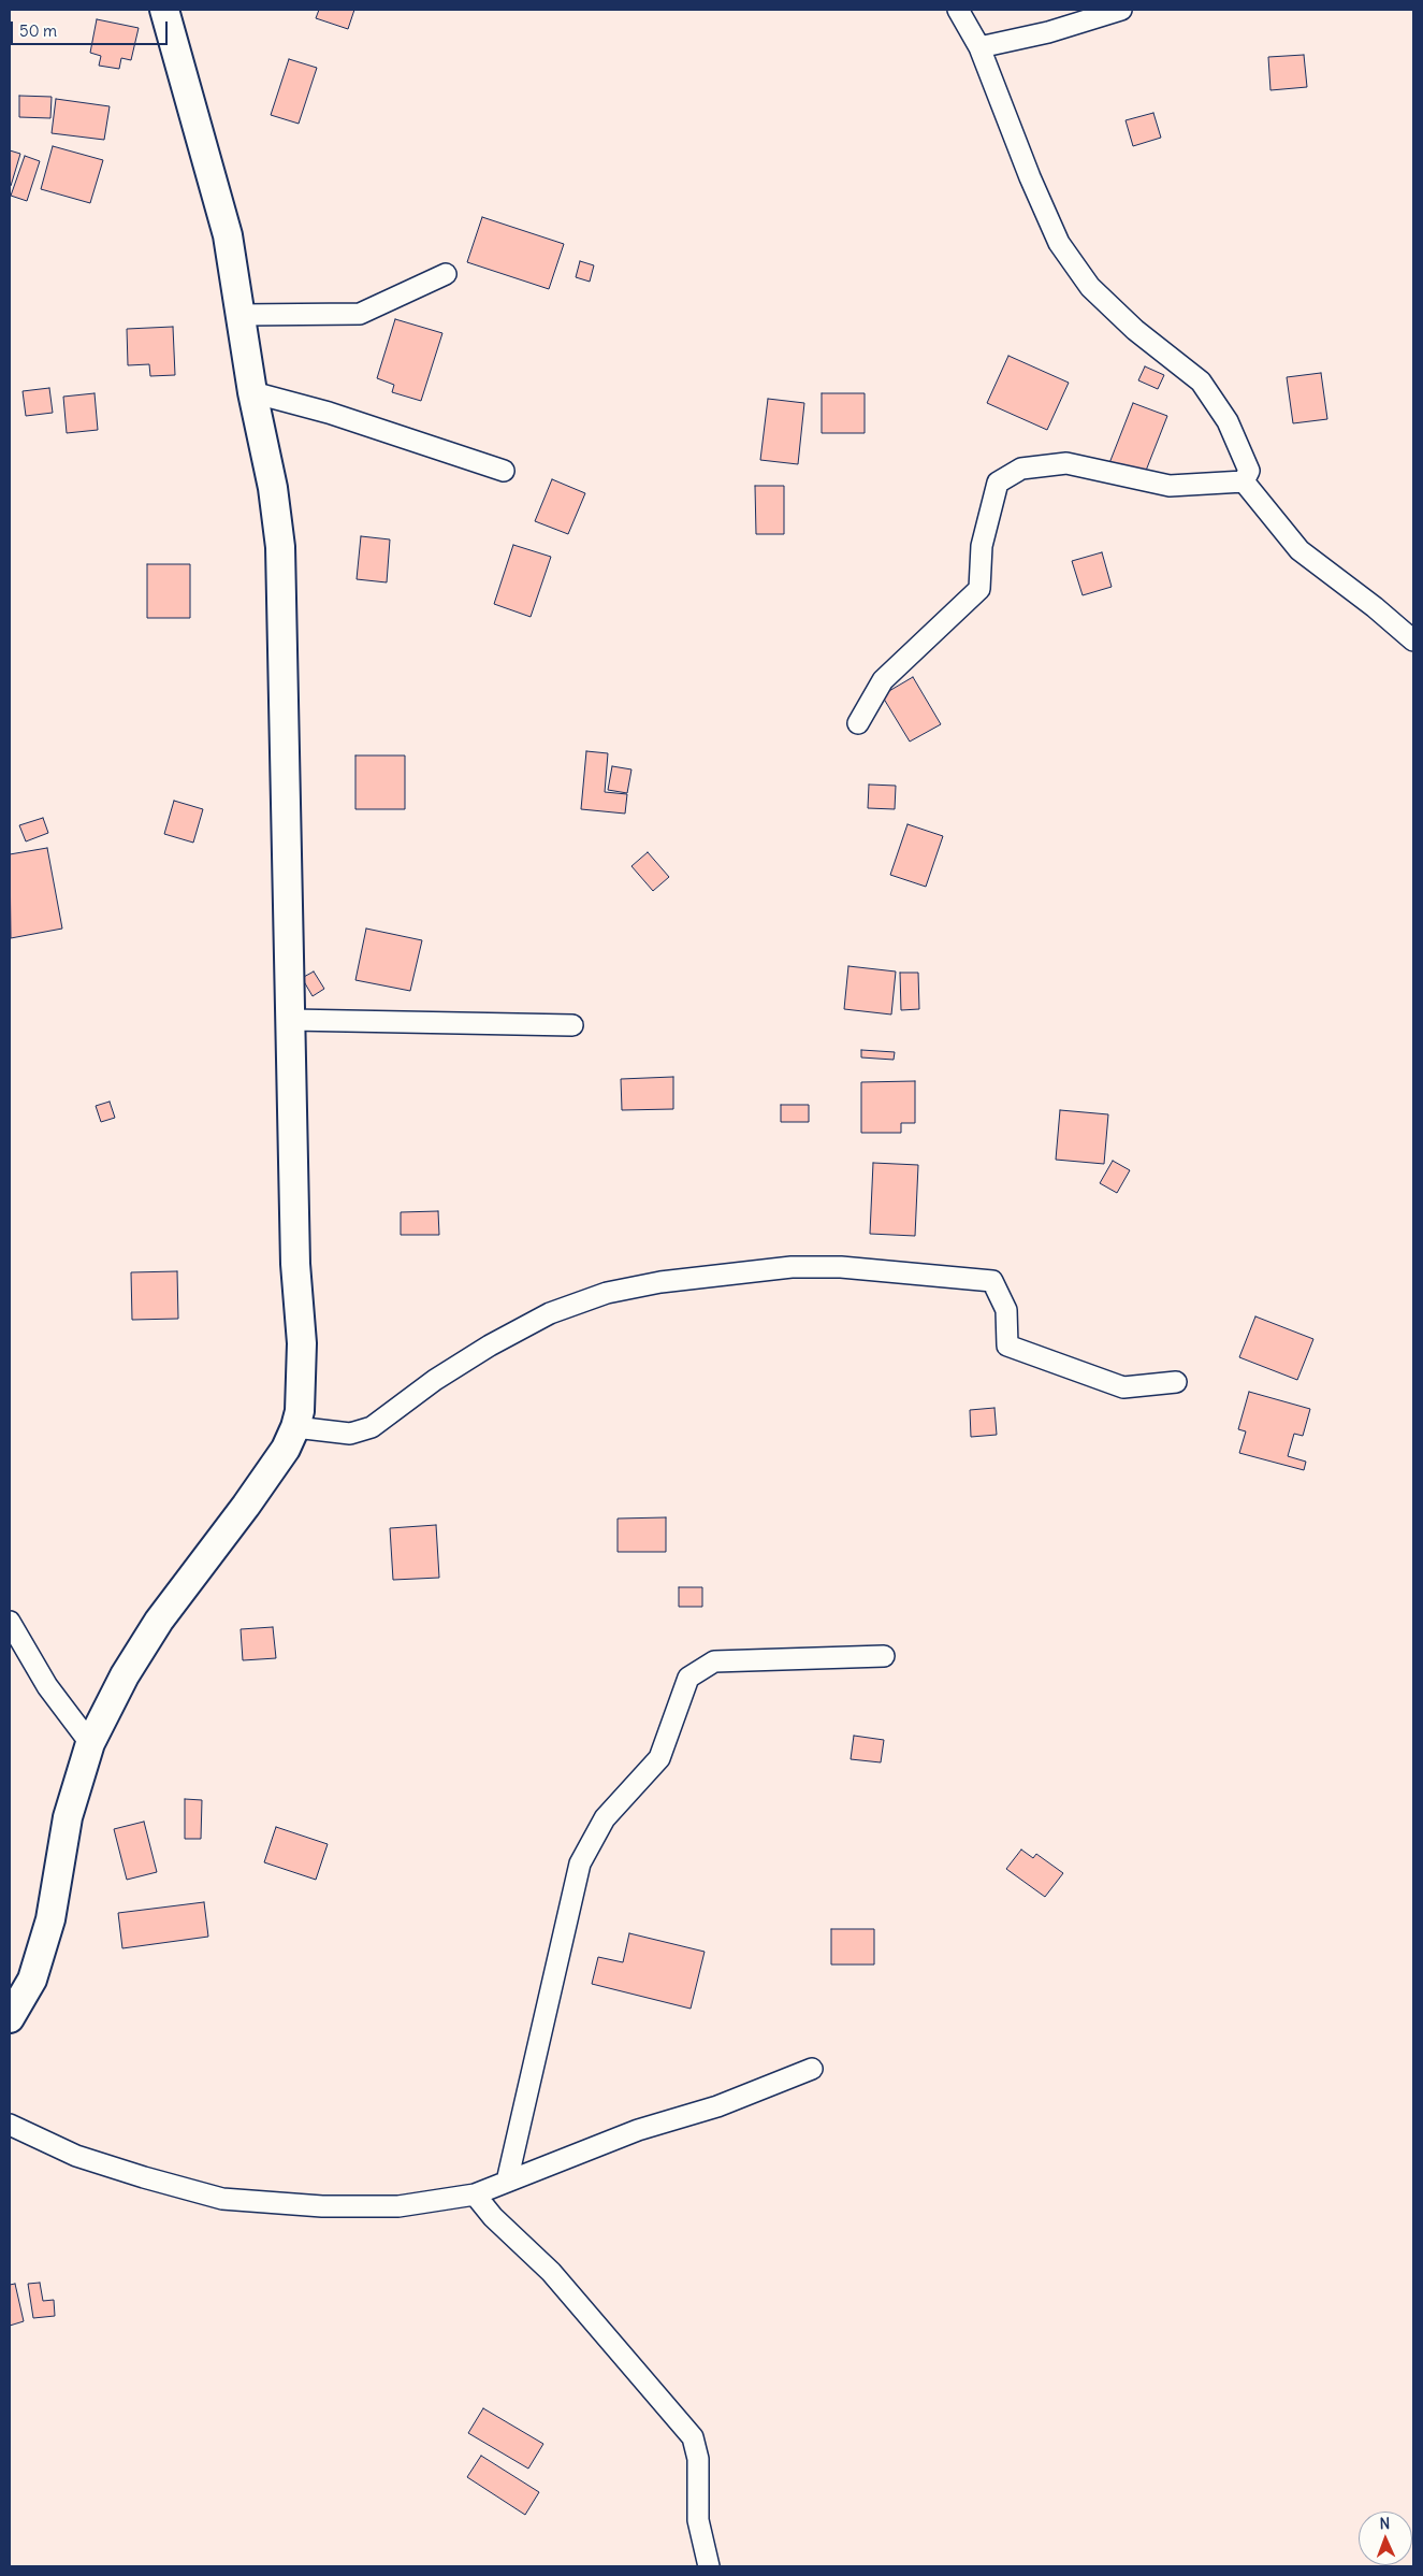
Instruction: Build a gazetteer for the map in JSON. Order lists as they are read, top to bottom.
{
  "scale_bar": "50 m",
  "north": "top"
}
